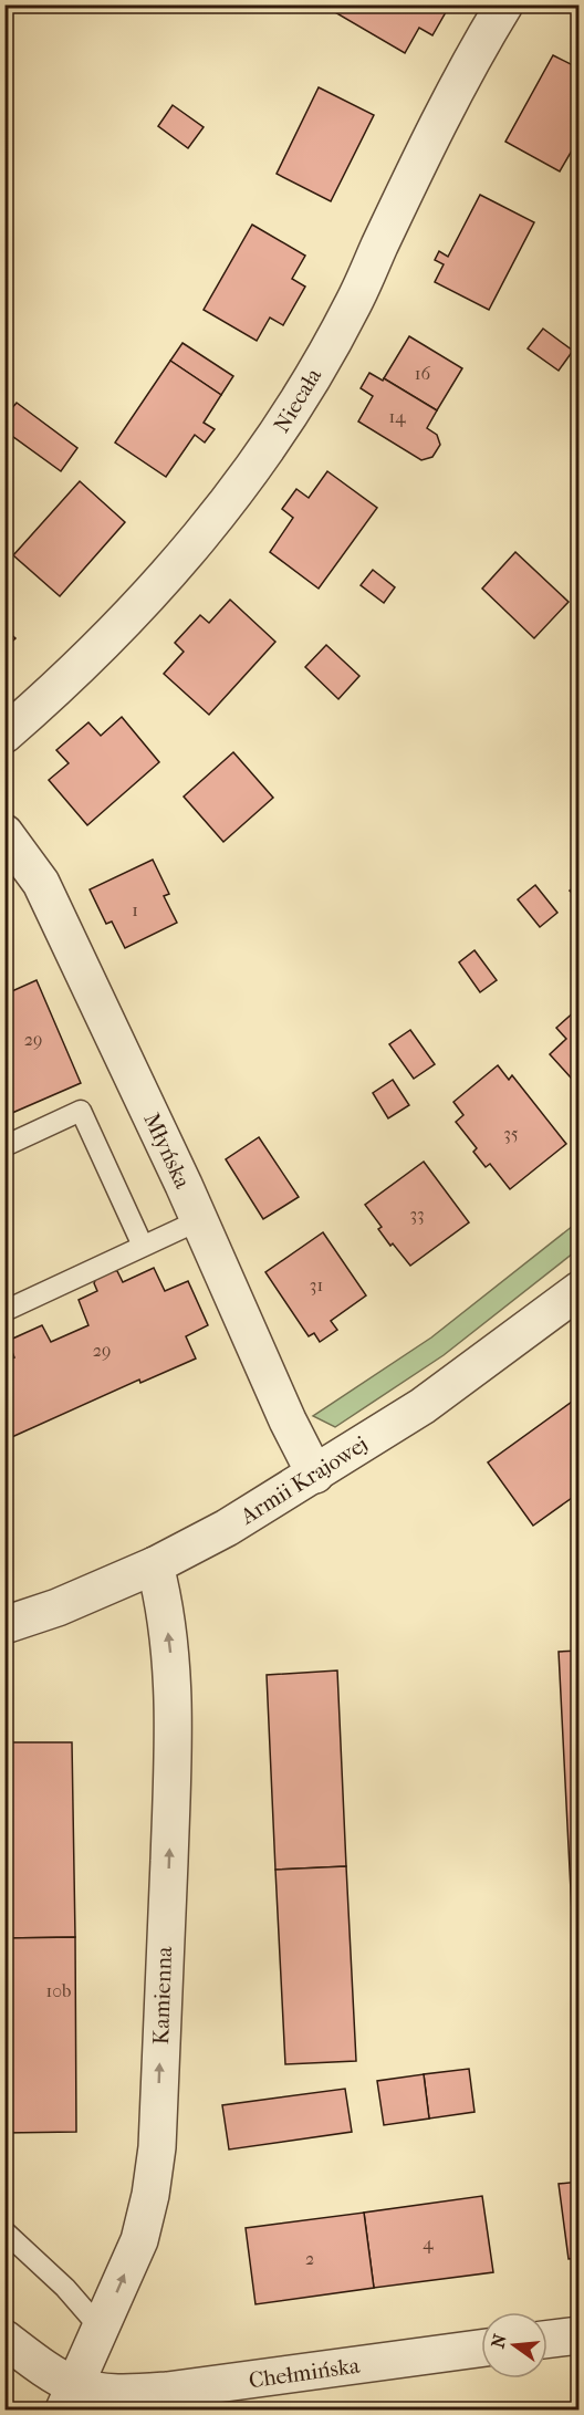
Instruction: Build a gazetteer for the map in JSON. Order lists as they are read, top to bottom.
{
  "streets": {
    "street": [
      "Niecała",
      "Młyńska",
      "Armii Krajowej",
      "Kamienna",
      "Chełmińska"
    ]
  },
  "crossings": [
    ["Młyńska", "Armii Krajowej"],
    ["Armii Krajowej", "Kamienna"],
    ["Kamienna", "Chełmińska"]
  ],
  "one_way": ["Kamienna"],
  "house_numbers": [
    "16",
    "14",
    "1",
    "29",
    "35",
    "33",
    "31",
    "29",
    "10b",
    "4",
    "2"
  ],
  "north": "left"
}
